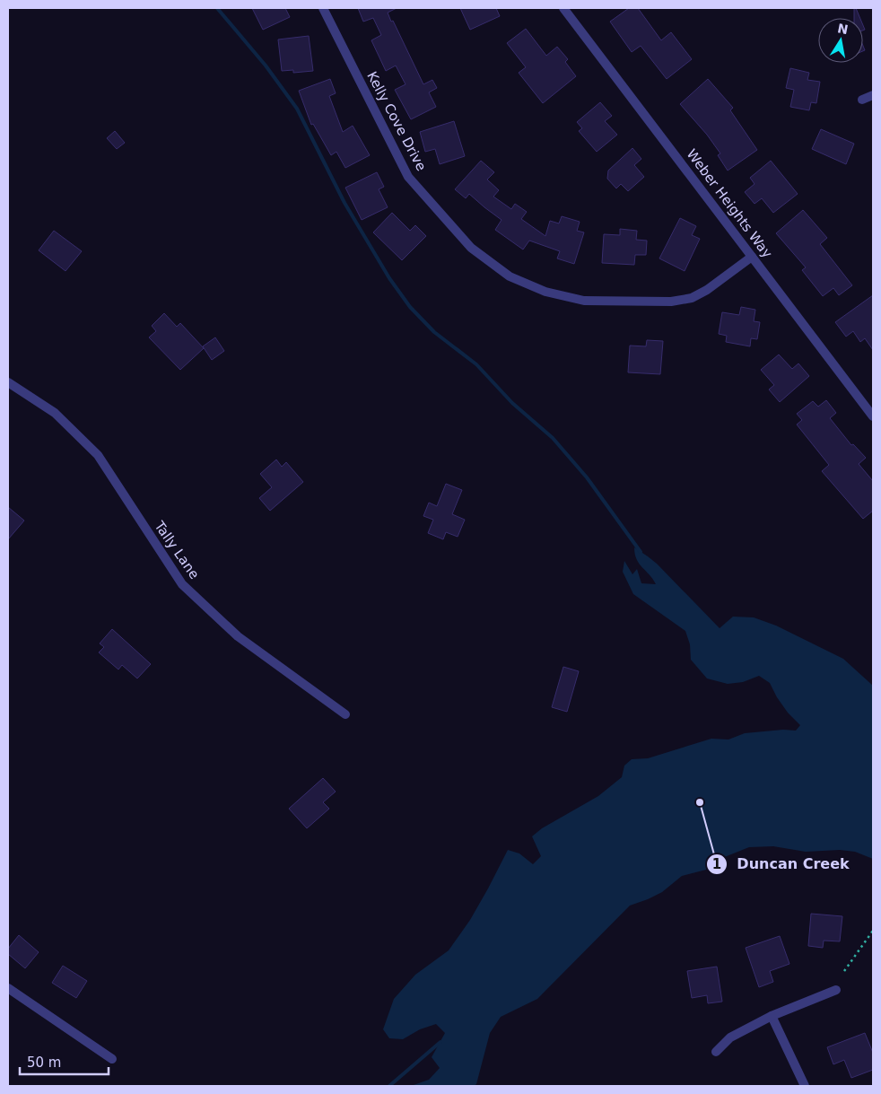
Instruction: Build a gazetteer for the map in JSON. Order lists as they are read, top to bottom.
{
  "streets": {
    "street": ["Kelly Cove Drive", "Weber Heights Way", "Tally Lane"]
  },
  "crossings": [
    ["Kelly Cove Drive", "Weber Heights Way"]
  ],
  "places": ["Duncan Creek"],
  "scale_bar": "50 m",
  "north": "top"
}
